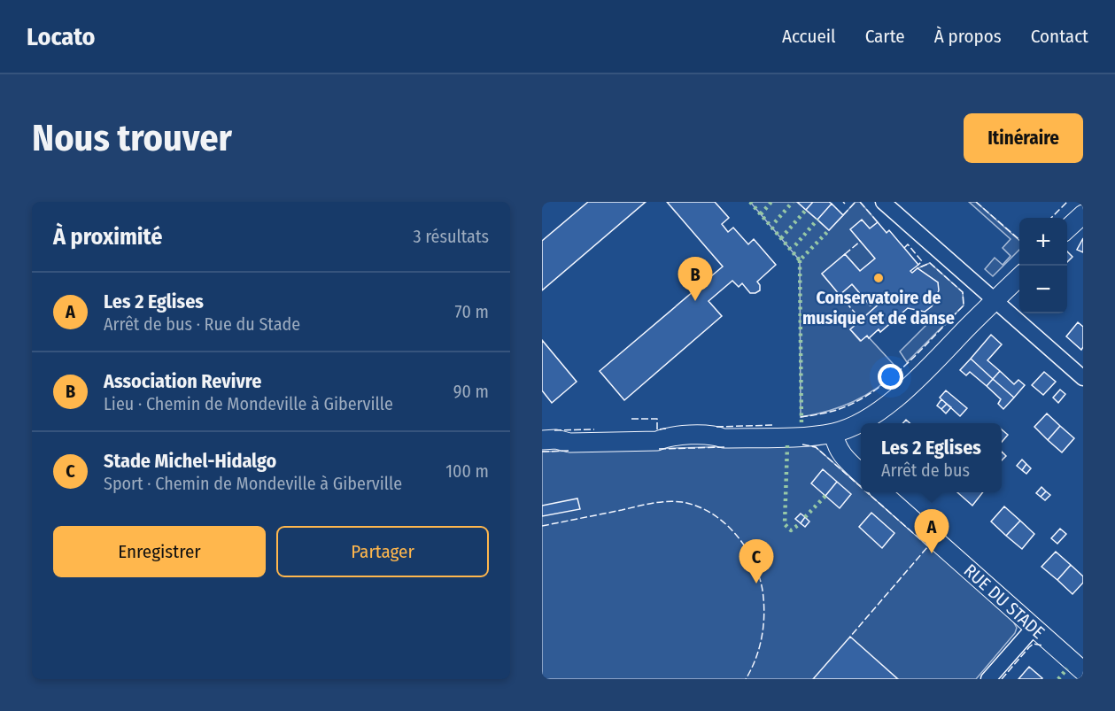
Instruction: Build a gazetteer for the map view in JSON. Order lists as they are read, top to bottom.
{
  "streets": {
    "street": ["RUE DU STADE"]
  },
  "places": ["Conservatoire de musique et de danse"],
  "page": {
    "header": "Locato",
    "nav": [
      "Accueil",
      "Carte",
      "À propos",
      "Contact"
    ],
    "buttons": [
      "Itinéraire",
      ["Enregistrer", "Partager"]
    ],
    "title": "Nous trouver",
    "heading": ["À proximité", "3 résultats"],
    "map_buttons": ["+", "−"],
    "pins": ["B", "A", "C"],
    "list": [
      {
        "mark": "A",
        "name": "Les 2 Eglises",
        "note": "Arrêt de bus · Rue du Stade",
        "value": "70 m"
      },
      {
        "mark": "B",
        "name": "Association Revivre",
        "note": "Lieu · Chemin de Mondeville à Giberville",
        "value": "90 m"
      },
      {
        "mark": "C",
        "name": "Stade Michel-Hidalgo",
        "note": "Sport · Chemin de Mondeville à Giberville",
        "value": "100 m"
      }
    ],
    "popup": ["Les 2 Eglises", "Arrêt de bus"]
  }
}
